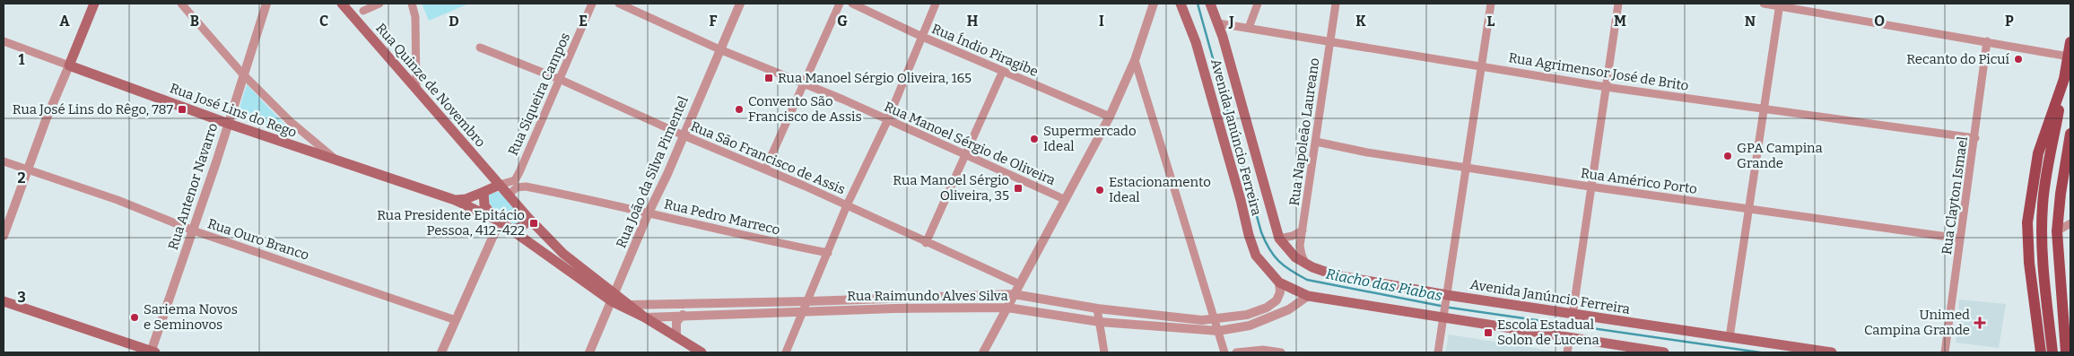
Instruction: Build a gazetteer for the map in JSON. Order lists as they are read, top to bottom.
{
  "streets": {
    "main road": ["Rua Quinze de Novembro", "Rua José Lins do Rego", "Avenida Janúncio Ferreira"],
    "street": [
      "Rua Índio Piragibe",
      "Rua Agrimensor José de Brito",
      "Rua Siqueira Campos",
      "Rua Napoleão Laureano",
      "Rua Manoel Sérgio de Oliveira",
      "Rua São Francisco de Assis",
      "Rua João da Silva Pimentel",
      "Rua Américo Porto",
      "Rua Antenor Navarro",
      "Rua Clayton Ismael",
      "Rua Pedro Marreco",
      "Rua Ouro Branco",
      "Rua Raimundo Alves Silva"
    ]
  },
  "crossings": [
    ["Rua Agrimensor José de Brito", "Rua Napoleão Laureano"],
    ["Rua Agrimensor José de Brito", "Avenida Janúncio Ferreira"],
    ["Rua Agrimensor José de Brito", "Rua Clayton Ismael"],
    ["Rua Quinze de Novembro", "Rua Siqueira Campos"],
    ["Rua Quinze de Novembro", "Rua João da Silva Pimentel"],
    ["Rua Quinze de Novembro", "Rua Pedro Marreco"],
    ["Rua Siqueira Campos", "Rua São Francisco de Assis"],
    ["Rua José Lins do Rego", "Rua Antenor Navarro"],
    ["Rua Napoleão Laureano", "Avenida Janúncio Ferreira"],
    ["Rua Napoleão Laureano", "Rua Américo Porto"],
    ["Avenida Janúncio Ferreira", "Rua Raimundo Alves Silva"],
    ["Rua Manoel Sérgio de Oliveira", "Rua João da Silva Pimentel"],
    ["Rua São Francisco de Assis", "Rua João da Silva Pimentel"],
    ["Rua João da Silva Pimentel", "Rua Pedro Marreco"],
    ["Rua Américo Porto", "Rua Clayton Ismael"],
    ["Rua Antenor Navarro", "Rua Ouro Branco"]
  ],
  "water": ["Riacho das Piabas"],
  "places": {
    "other": [
      "Recanto do Picuí",
      "Convento São Francisco de Assis",
      "Supermercado Ideal",
      "GPA Campina Grande",
      "Estacionamento Ideal",
      "Sariema Novos e Seminovos"
    ],
    "transit": [
      "Rua Manoel Sérgio Oliveira, 165",
      "Rua José Lins do Rêgo, 787",
      "Rua Manoel Sérgio Oliveira, 35",
      "Rua Presidente Epitácio Pessoa, 412-422",
      "Escola Estadual Solon de Lucena"
    ],
    "health": ["Unimed Campina Grande"]
  },
  "grid": {
    "columns": [
      "A",
      "B",
      "C",
      "D",
      "E",
      "F",
      "G",
      "H",
      "I",
      "J",
      "K",
      "L",
      "M",
      "N",
      "O",
      "P"
    ],
    "rows": ["1", "2", "3"]
  }
}
